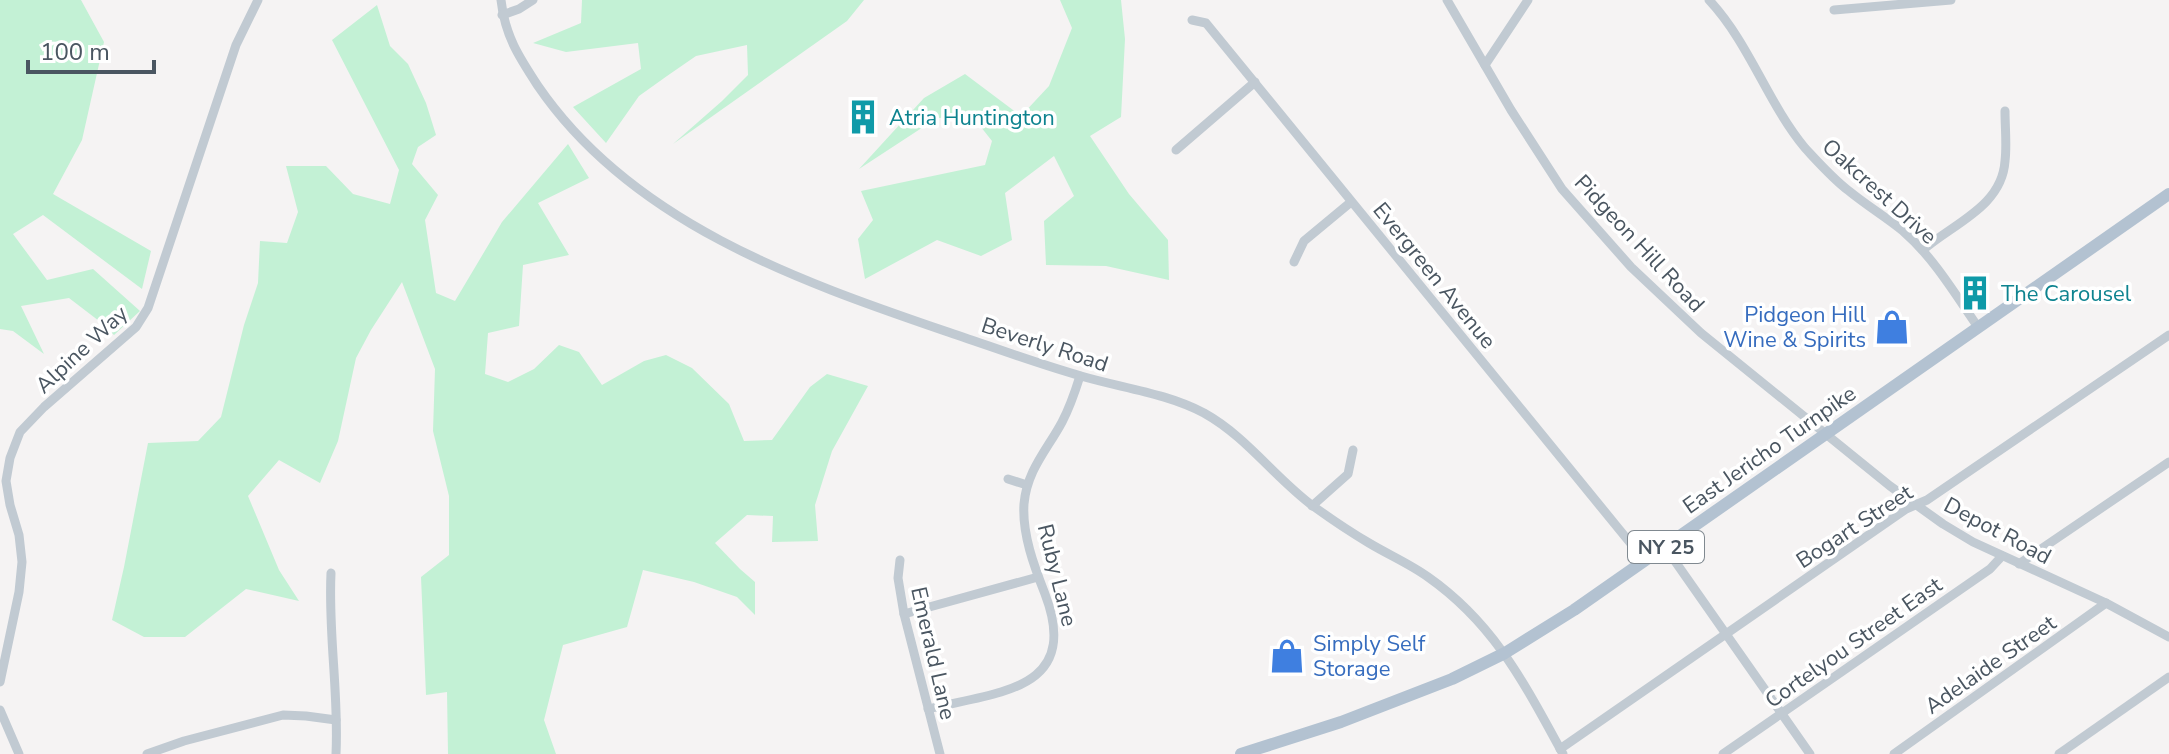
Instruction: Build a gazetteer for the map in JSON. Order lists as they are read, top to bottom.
{
  "streets": {
    "main road": ["East Jericho Turnpike", "NY 25"],
    "street": [
      "Oakcrest Drive",
      "Pidgeon Hill Road",
      "Evergreen Avenue",
      "Beverly Road",
      "Alpine Way",
      "Bogart Street",
      "Depot Road",
      "Ruby Lane",
      "Cortelyou Street East",
      "Emerald Lane",
      "Adelaide Street"
    ]
  },
  "crossings": [
    ["Oakcrest Drive", "East Jericho Turnpike"],
    ["Pidgeon Hill Road", "East Jericho Turnpike"],
    ["Pidgeon Hill Road", "Depot Road"],
    ["Evergreen Avenue", "East Jericho Turnpike"],
    ["Beverly Road", "East Jericho Turnpike"],
    ["Beverly Road", "Bogart Street"],
    ["Beverly Road", "Ruby Lane"],
    ["East Jericho Turnpike", "Depot Road"],
    ["Bogart Street", "Depot Road"],
    ["Depot Road", "Cortelyou Street East"],
    ["Depot Road", "Adelaide Street"],
    ["Ruby Lane", "Emerald Lane"]
  ],
  "places": {
    "building": ["Atria Huntington", "The Carousel"],
    "shop": ["Pidgeon Hill Wine & Spirits", "Simply Self Storage"]
  },
  "scale_bar": "100 m"
}
